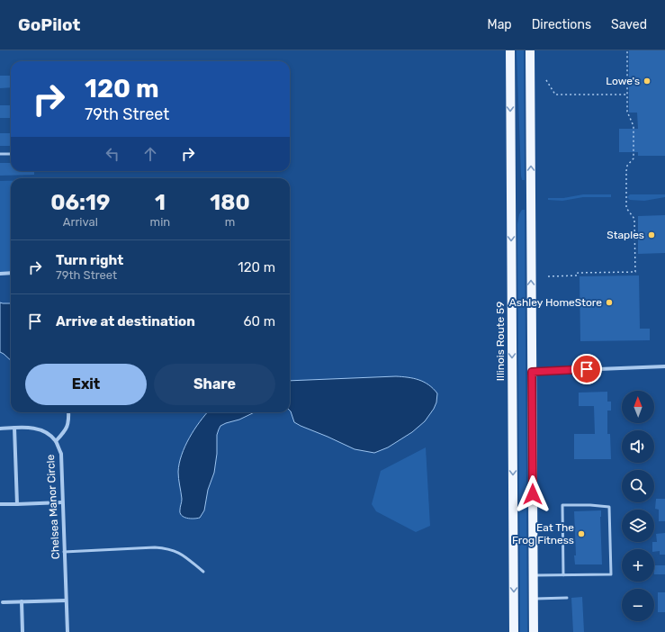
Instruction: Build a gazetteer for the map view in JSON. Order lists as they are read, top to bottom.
{
  "streets": {
    "main road": ["Illinois Route 59"],
    "street": ["Chelsea Manor Circle"]
  },
  "places": [
    "Lowe's",
    "Staples",
    "Ashley HomeStore",
    "Eat The Frog Fitness"
  ],
  "north": "top",
  "page": {
    "header": "GoPilot",
    "nav": ["Map", "Directions", "Saved"],
    "turn": ["120 m", "79th Street"],
    "eta": [
      "06:19",
      "Arrival",
      "1",
      "min",
      "180",
      "m"
    ],
    "list": [
      {
        "name": "Turn right",
        "note": "79th Street",
        "value": "120 m"
      },
      {
        "name": "Arrive at destination",
        "value": "60 m"
      }
    ],
    "buttons": ["Exit", "Share"],
    "map_buttons": ["+", "−"]
  }
}
